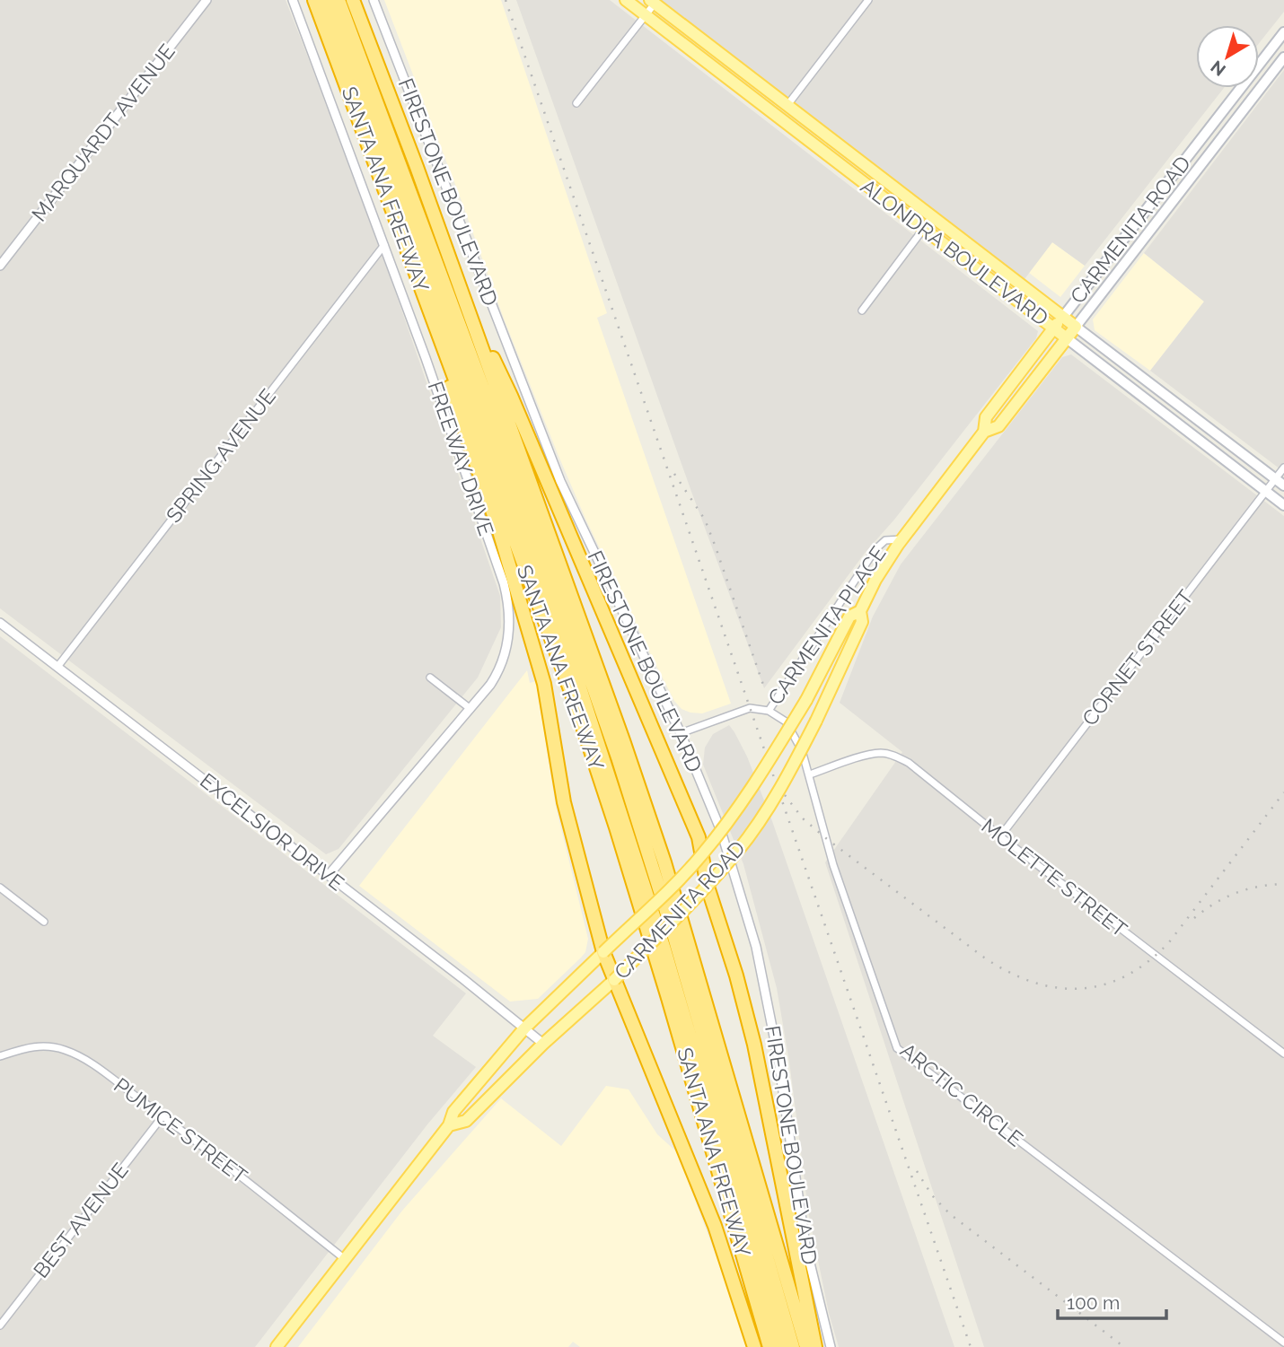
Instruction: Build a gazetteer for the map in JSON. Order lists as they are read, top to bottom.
{
  "streets": {
    "highway": ["SANTA ANA FREEWAY"],
    "main road": ["CARMENITA ROAD", "ALONDRA BOULEVARD"],
    "street": [
      "MARQUARDT AVENUE",
      "FIRESTONE BOULEVARD",
      "SPRING AVENUE",
      "FREEWAY DRIVE",
      "CARMENITA PLACE",
      "CORNET STREET",
      "EXCELSIOR DRIVE",
      "MOLETTE STREET",
      "ARCTIC CIRCLE",
      "PUMICE STREET",
      "BEST AVENUE"
    ]
  },
  "crossings": [
    ["FIRESTONE BOULEVARD", "CARMENITA PLACE"],
    ["CARMENITA ROAD", "ALONDRA BOULEVARD"],
    ["CARMENITA ROAD", "CARMENITA PLACE"],
    ["CARMENITA ROAD", "EXCELSIOR DRIVE"],
    ["CARMENITA ROAD", "PUMICE STREET"],
    ["ALONDRA BOULEVARD", "CORNET STREET"],
    ["SPRING AVENUE", "FREEWAY DRIVE"],
    ["SPRING AVENUE", "EXCELSIOR DRIVE"],
    ["FREEWAY DRIVE", "EXCELSIOR DRIVE"],
    ["CARMENITA PLACE", "ARCTIC CIRCLE"],
    ["CORNET STREET", "MOLETTE STREET"],
    ["MOLETTE STREET", "ARCTIC CIRCLE"],
    ["PUMICE STREET", "BEST AVENUE"]
  ],
  "scale_bar": "100 m",
  "north": "bottom left"
}
